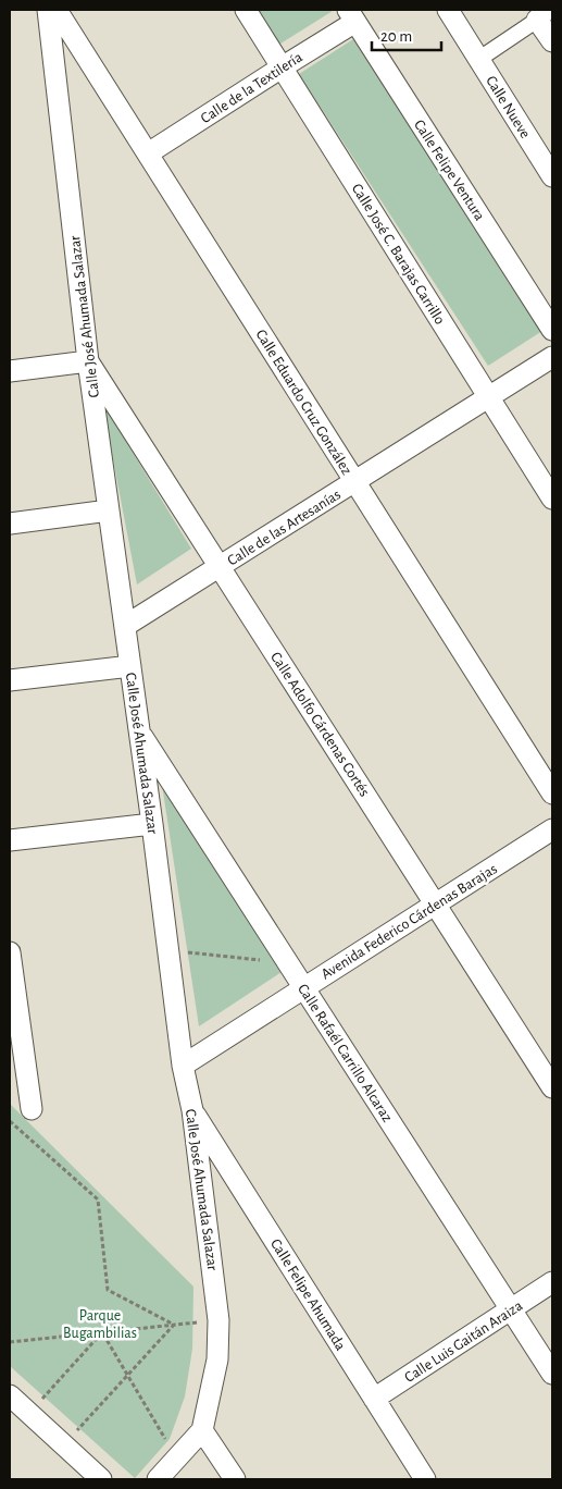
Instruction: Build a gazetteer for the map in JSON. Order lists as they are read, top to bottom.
{
  "streets": {
    "street": [
      "Calle de la Textilería",
      "Calle Nueve",
      "Calle Felipe Ventura",
      "Calle José C. Barajas Carrillo",
      "Calle José Ahumada Salazar",
      "Calle Eduardo Cruz González",
      "Calle de las Artesanías",
      "Calle Adolfo Cárdenas Cortés",
      "Avenida Federico Cárdenas Barajas",
      "Calle Rafaél Carrillo Alcaraz",
      "Calle Felipe Ahumada",
      "Calle Luis Gaitán Araiza"
    ]
  },
  "crossings": [
    ["Calle de la Textilería", "Calle Felipe Ventura"],
    ["Calle de la Textilería", "Calle José C. Barajas Carrillo"],
    ["Calle de la Textilería", "Calle Eduardo Cruz González"],
    ["Calle José C. Barajas Carrillo", "Calle de las Artesanías"],
    ["Calle José Ahumada Salazar", "Calle de las Artesanías"],
    ["Calle José Ahumada Salazar", "Calle Adolfo Cárdenas Cortés"],
    ["Calle José Ahumada Salazar", "Avenida Federico Cárdenas Barajas"],
    ["Calle José Ahumada Salazar", "Calle Rafaél Carrillo Alcaraz"],
    ["Calle José Ahumada Salazar", "Calle Felipe Ahumada"],
    ["Calle Eduardo Cruz González", "Calle de las Artesanías"],
    ["Calle de las Artesanías", "Calle Adolfo Cárdenas Cortés"],
    ["Calle Adolfo Cárdenas Cortés", "Avenida Federico Cárdenas Barajas"],
    ["Avenida Federico Cárdenas Barajas", "Calle Rafaél Carrillo Alcaraz"],
    ["Calle Rafaél Carrillo Alcaraz", "Calle Luis Gaitán Araiza"],
    ["Calle Felipe Ahumada", "Calle Luis Gaitán Araiza"]
  ],
  "parks": ["Parque Bugambilias"],
  "scale_bar": "20 m"
}
